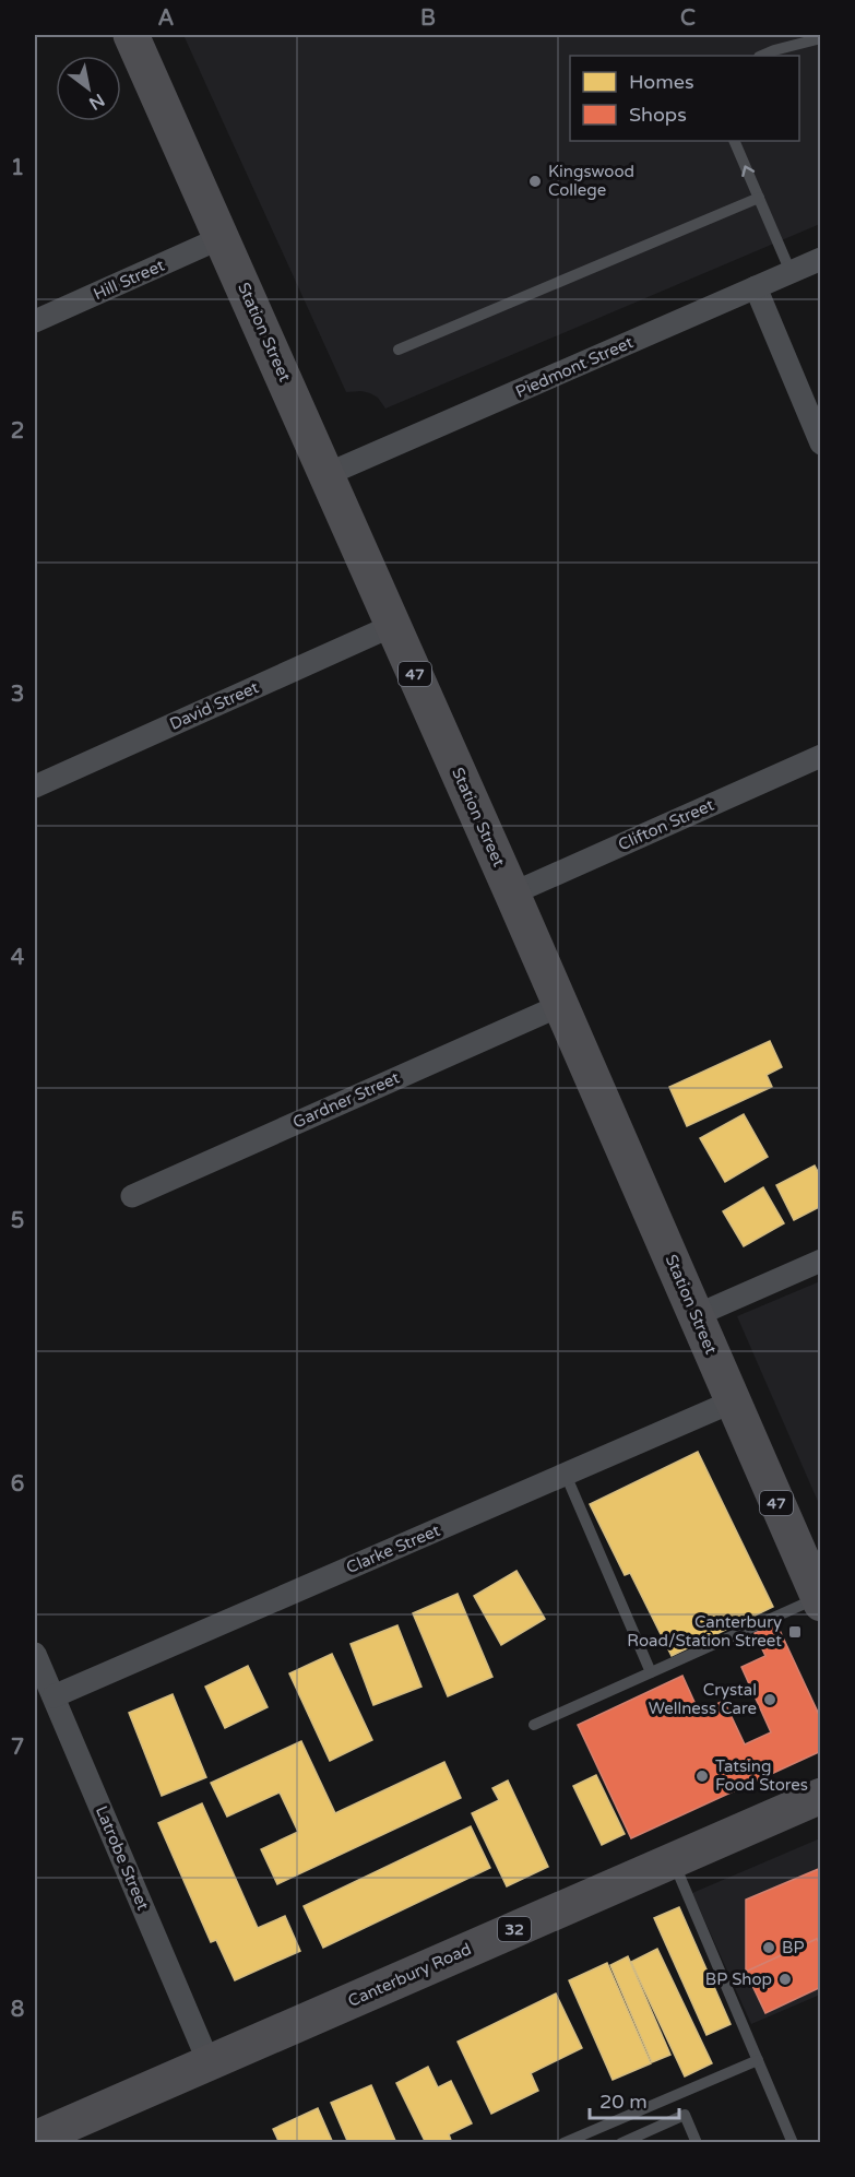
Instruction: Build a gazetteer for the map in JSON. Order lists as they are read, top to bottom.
{
  "streets": {
    "main road": [
      "Station Street",
      "47",
      "32",
      "Canterbury Road"
    ],
    "street": [
      "Hill Street",
      "Piedmont Street",
      "David Street",
      "Clifton Street",
      "Gardner Street",
      "Clarke Street",
      "Latrobe Street"
    ]
  },
  "crossings": [
    ["Hill Street", "Station Street"],
    ["Station Street", "Piedmont Street"],
    ["Station Street", "David Street"],
    ["Station Street", "Clifton Street"],
    ["Station Street", "Gardner Street"],
    ["Station Street", "Clarke Street"],
    ["Clarke Street", "Latrobe Street"],
    ["Latrobe Street", "Canterbury Road"]
  ],
  "places": {
    "other": [
      "Kingswood College",
      "Crystal Wellness Care",
      "Tatsing Food Stores",
      "BP",
      "BP Shop"
    ],
    "transit": ["Canterbury Road/Station Street"]
  },
  "legend": ["Homes", "Shops"],
  "scale_bar": "20 m",
  "north": "bottom right",
  "grid": {
    "columns": ["A", "B", "C"],
    "rows": [
      "1",
      "2",
      "3",
      "4",
      "5",
      "6",
      "7",
      "8"
    ]
  }
}
